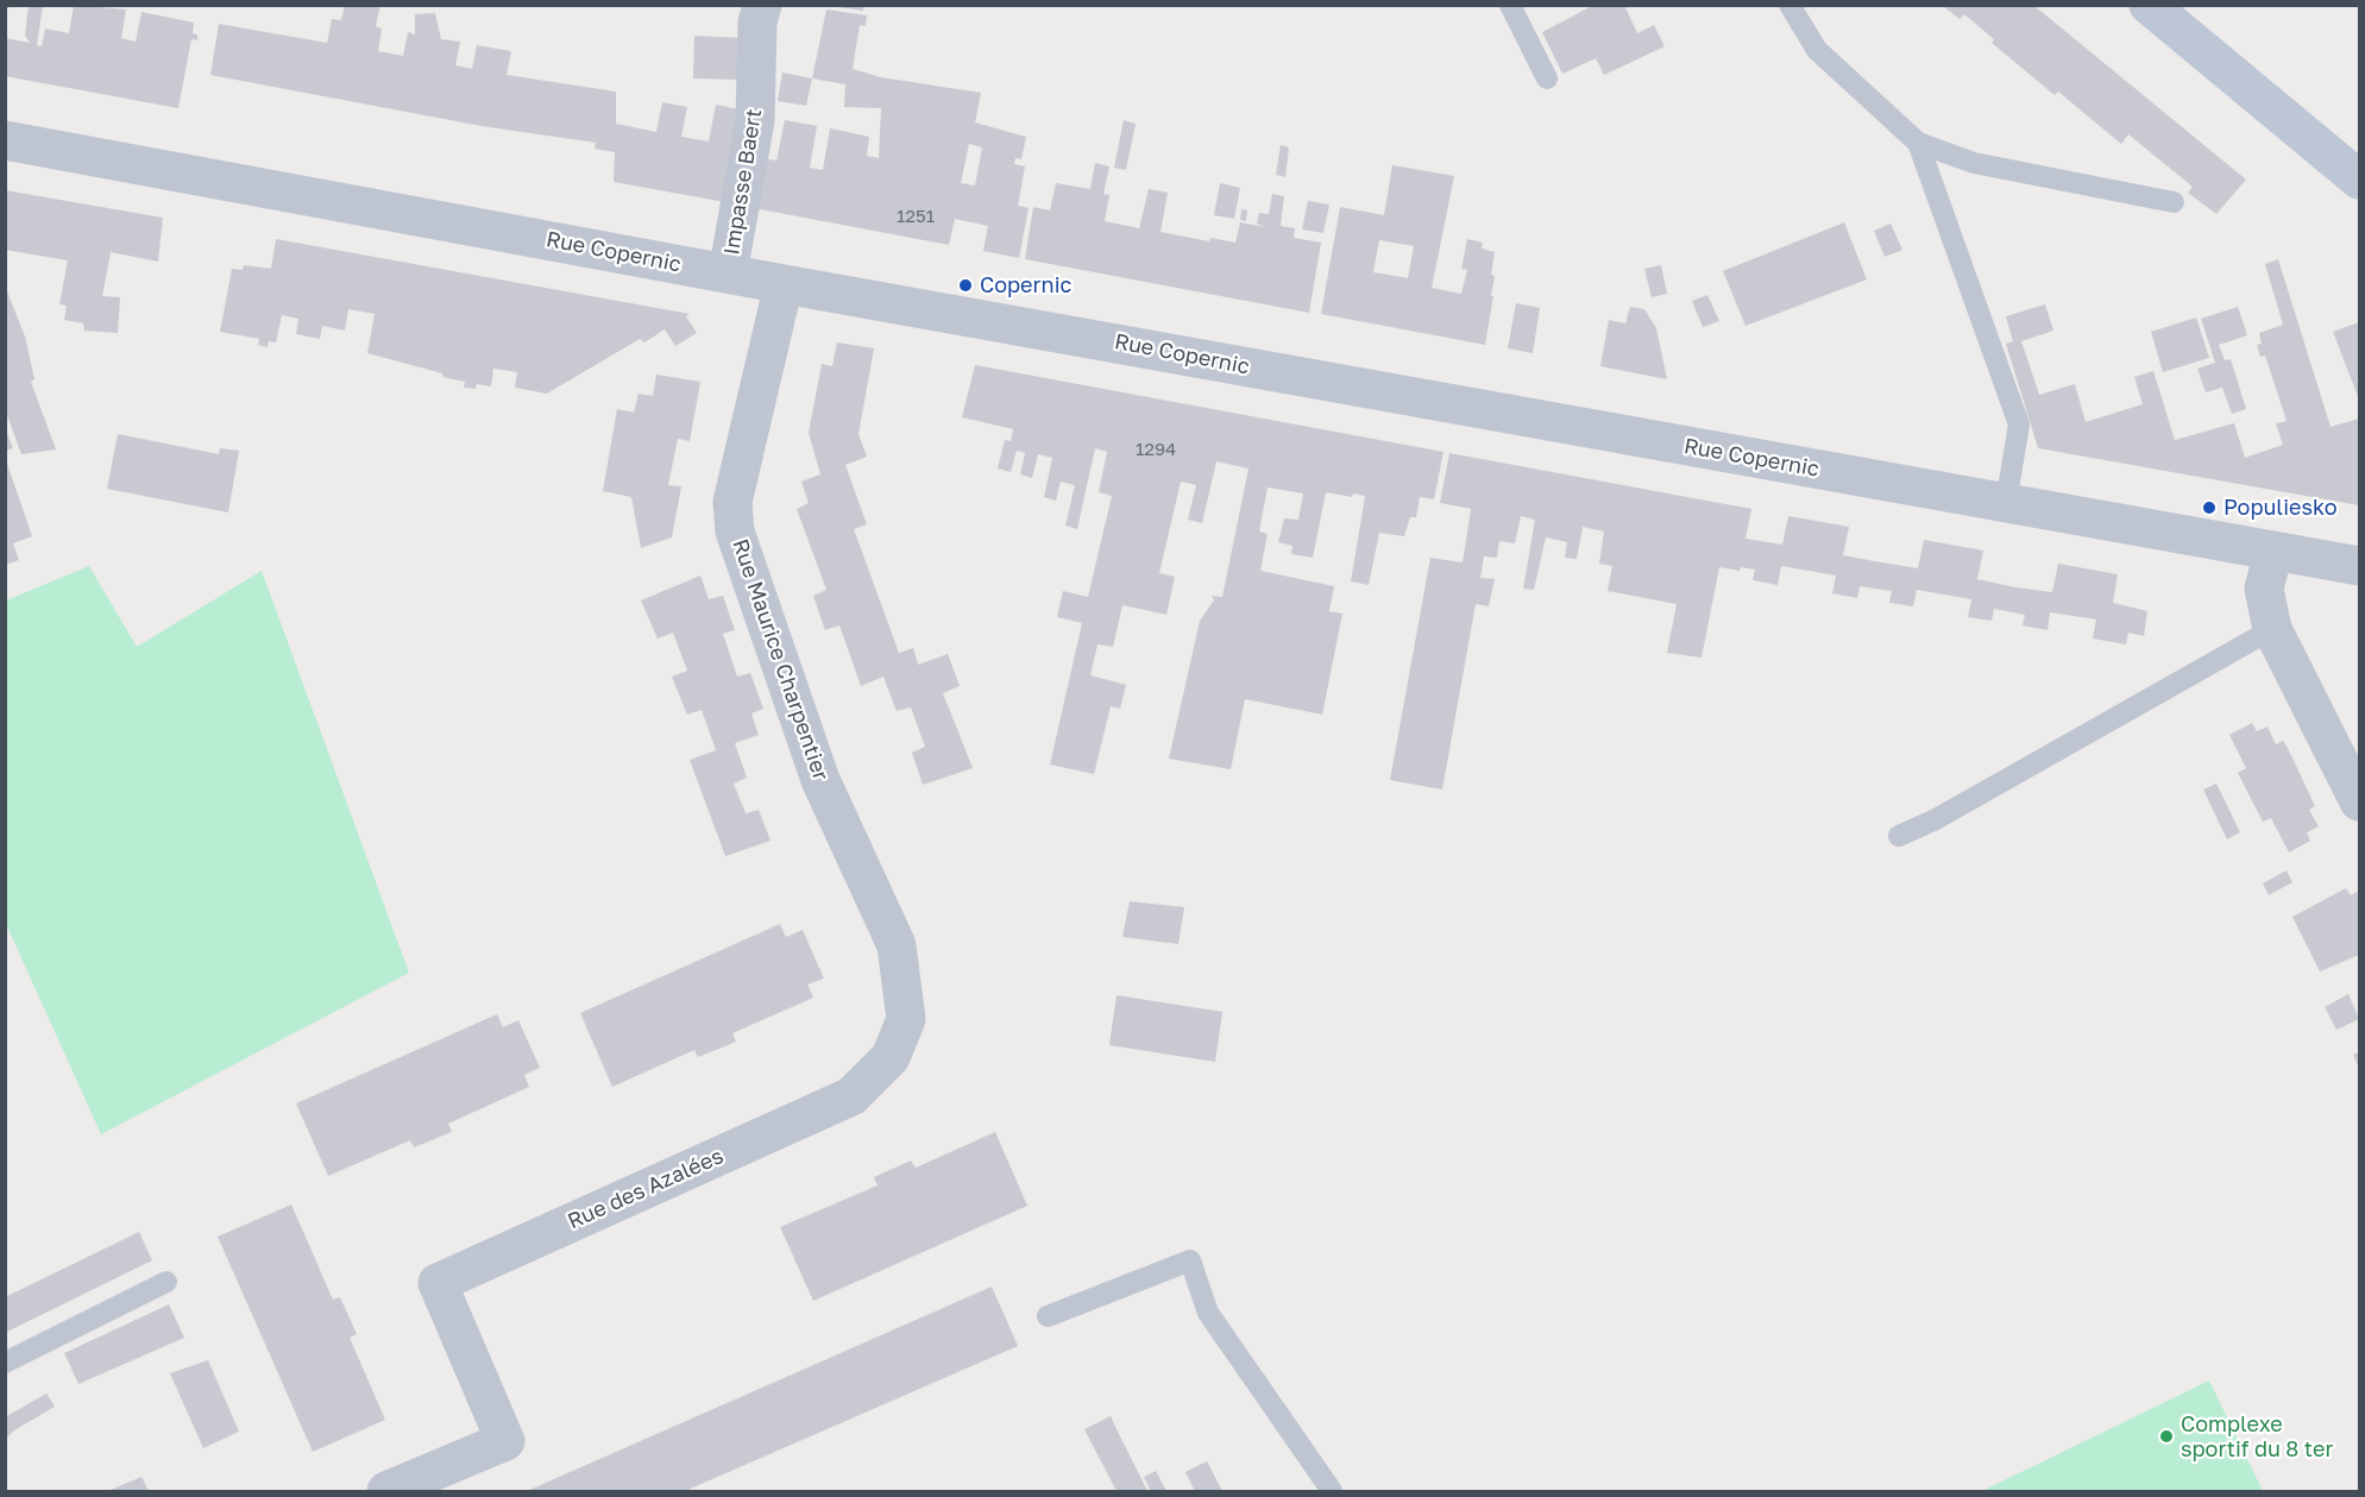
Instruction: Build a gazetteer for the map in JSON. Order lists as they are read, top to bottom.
{
  "streets": {
    "street": [
      "Impasse Baert",
      "Rue Copernic",
      "Rue Maurice Charpentier",
      "Rue des Azalées"
    ]
  },
  "crossings": [
    ["Impasse Baert", "Rue Copernic"],
    ["Rue Copernic", "Rue Maurice Charpentier"],
    ["Rue Maurice Charpentier", "Rue des Azalées"]
  ],
  "places": ["Copernic", "Populiesko", "Complexe sportif du 8 ter"],
  "house_numbers": ["1251", "1294"]
}
